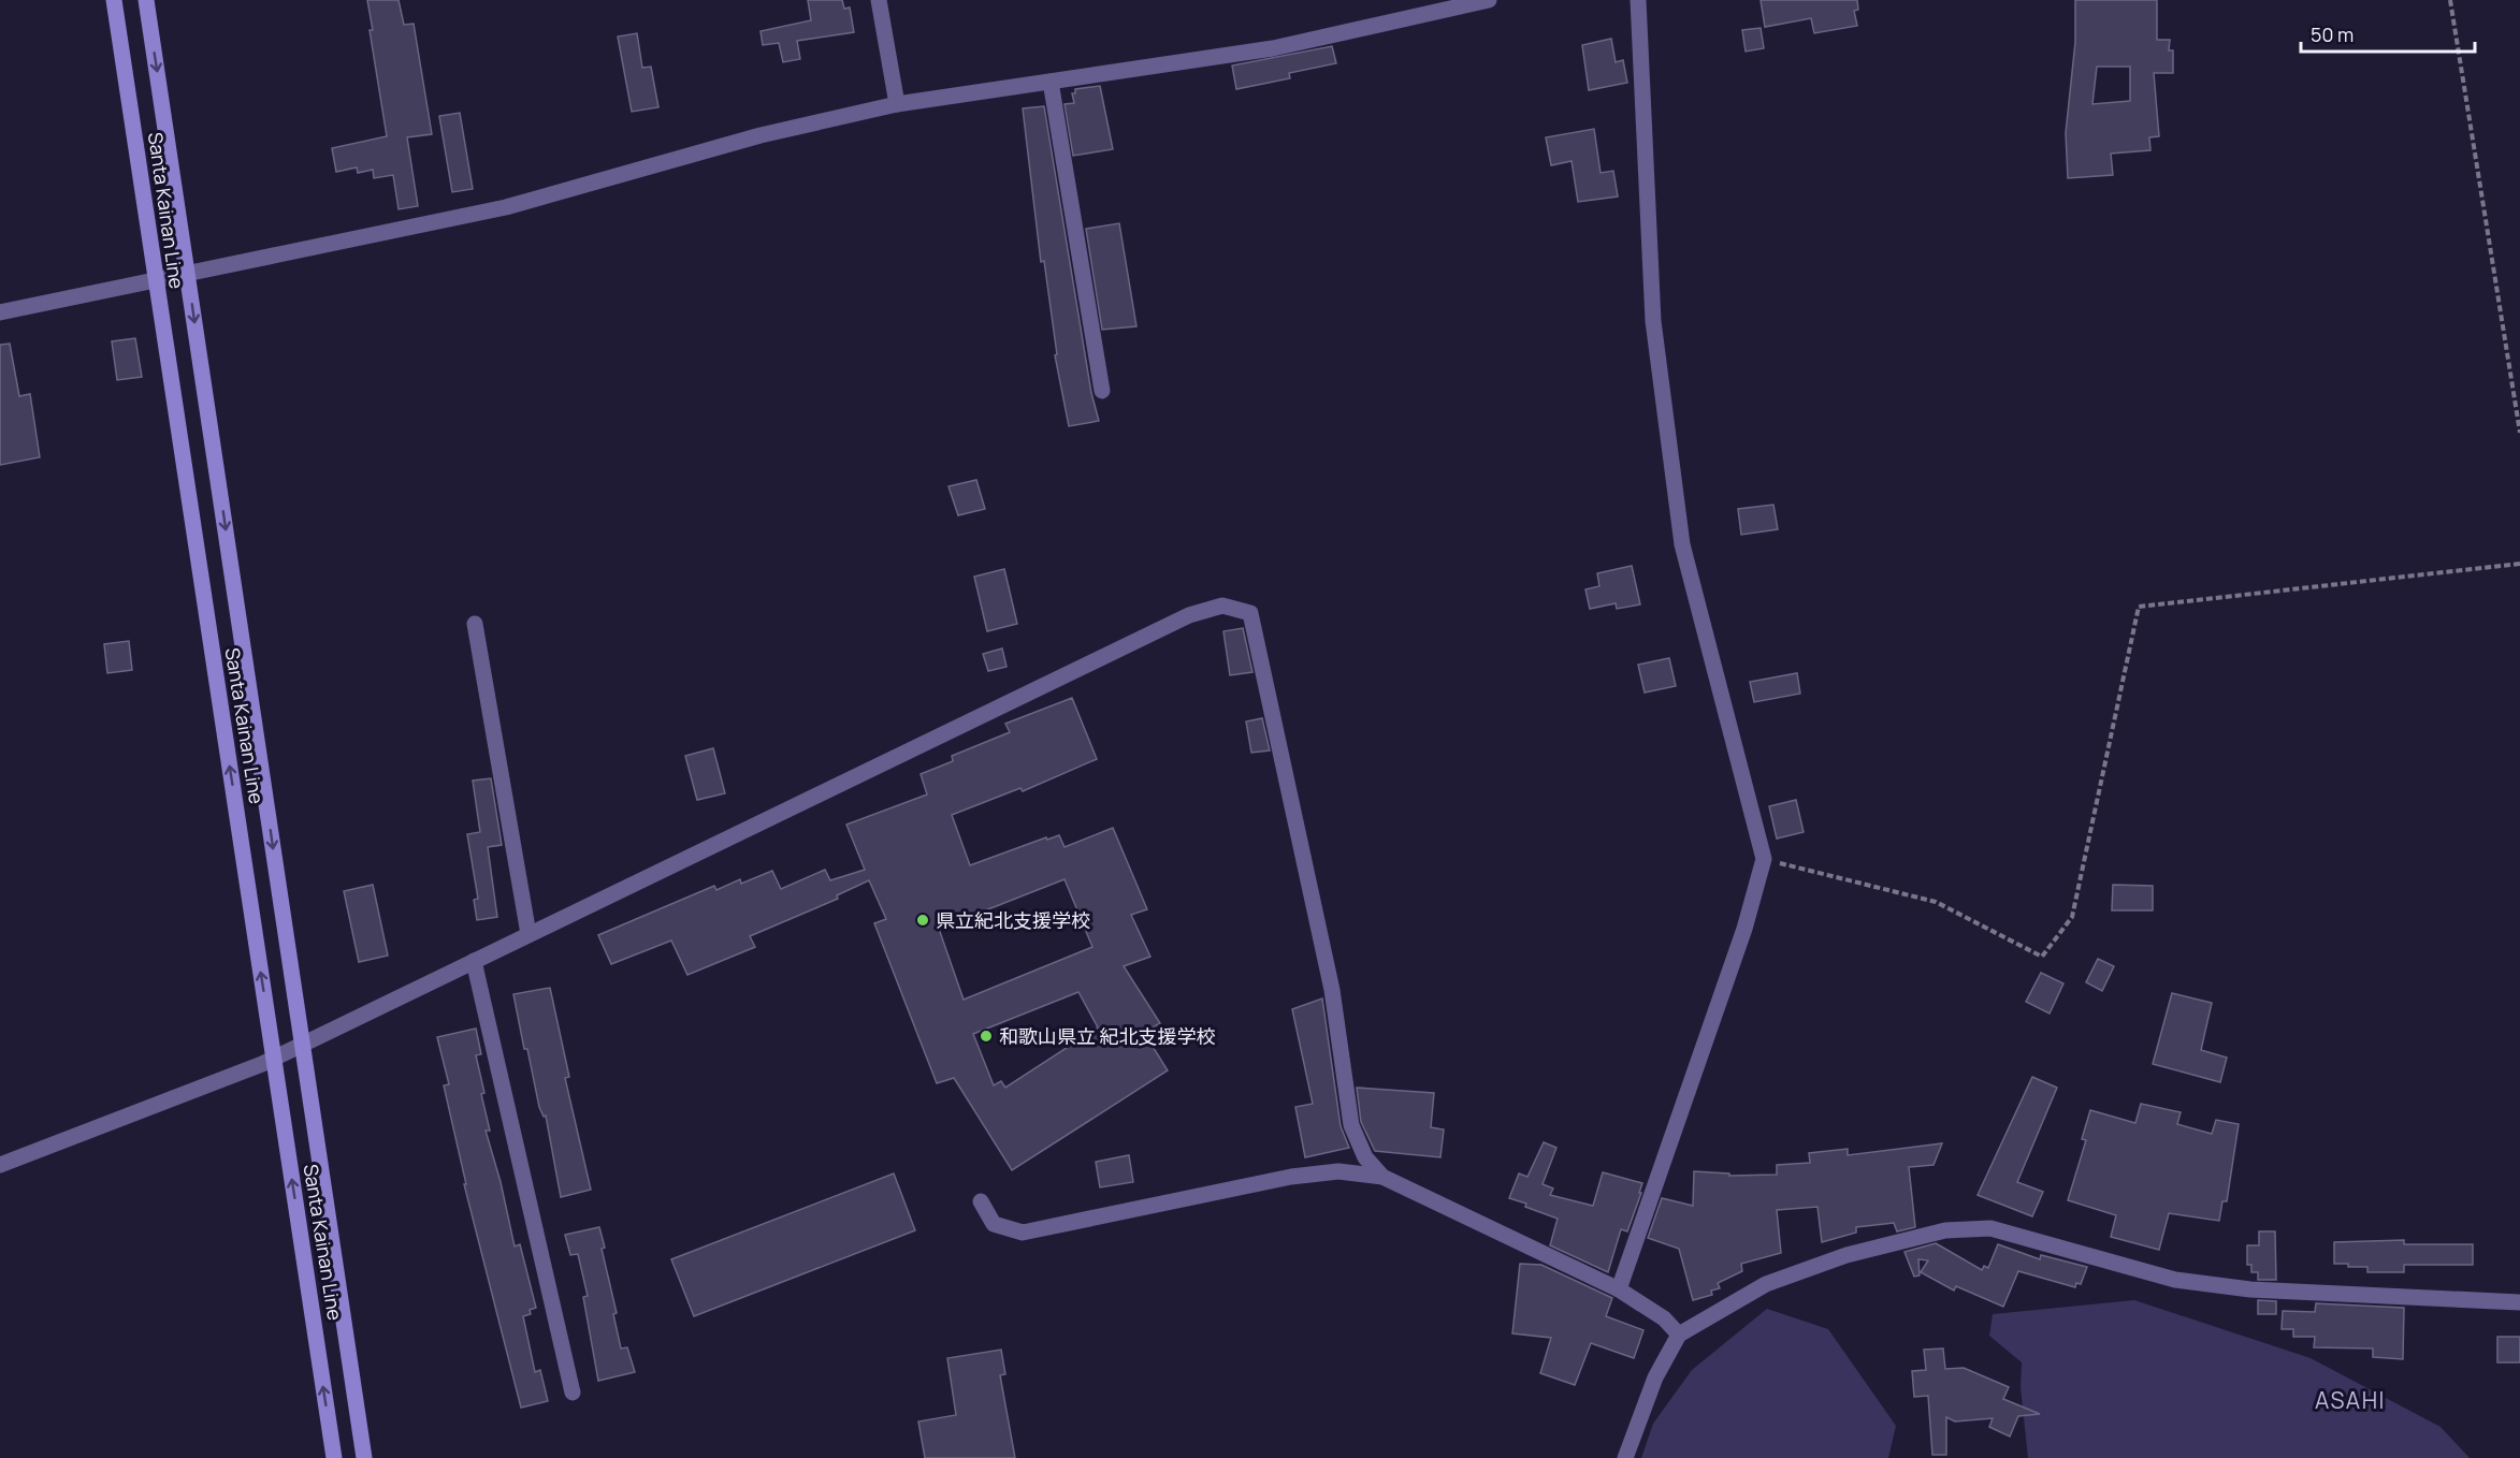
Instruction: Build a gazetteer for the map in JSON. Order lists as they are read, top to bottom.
{
  "streets": {
    "main road": ["Santa Kainan Line"]
  },
  "districts": ["ASAHI"],
  "places": ["県立紀北支援学校", "和歌山県立 紀北支援学校"],
  "scale_bar": "50 m"
}
